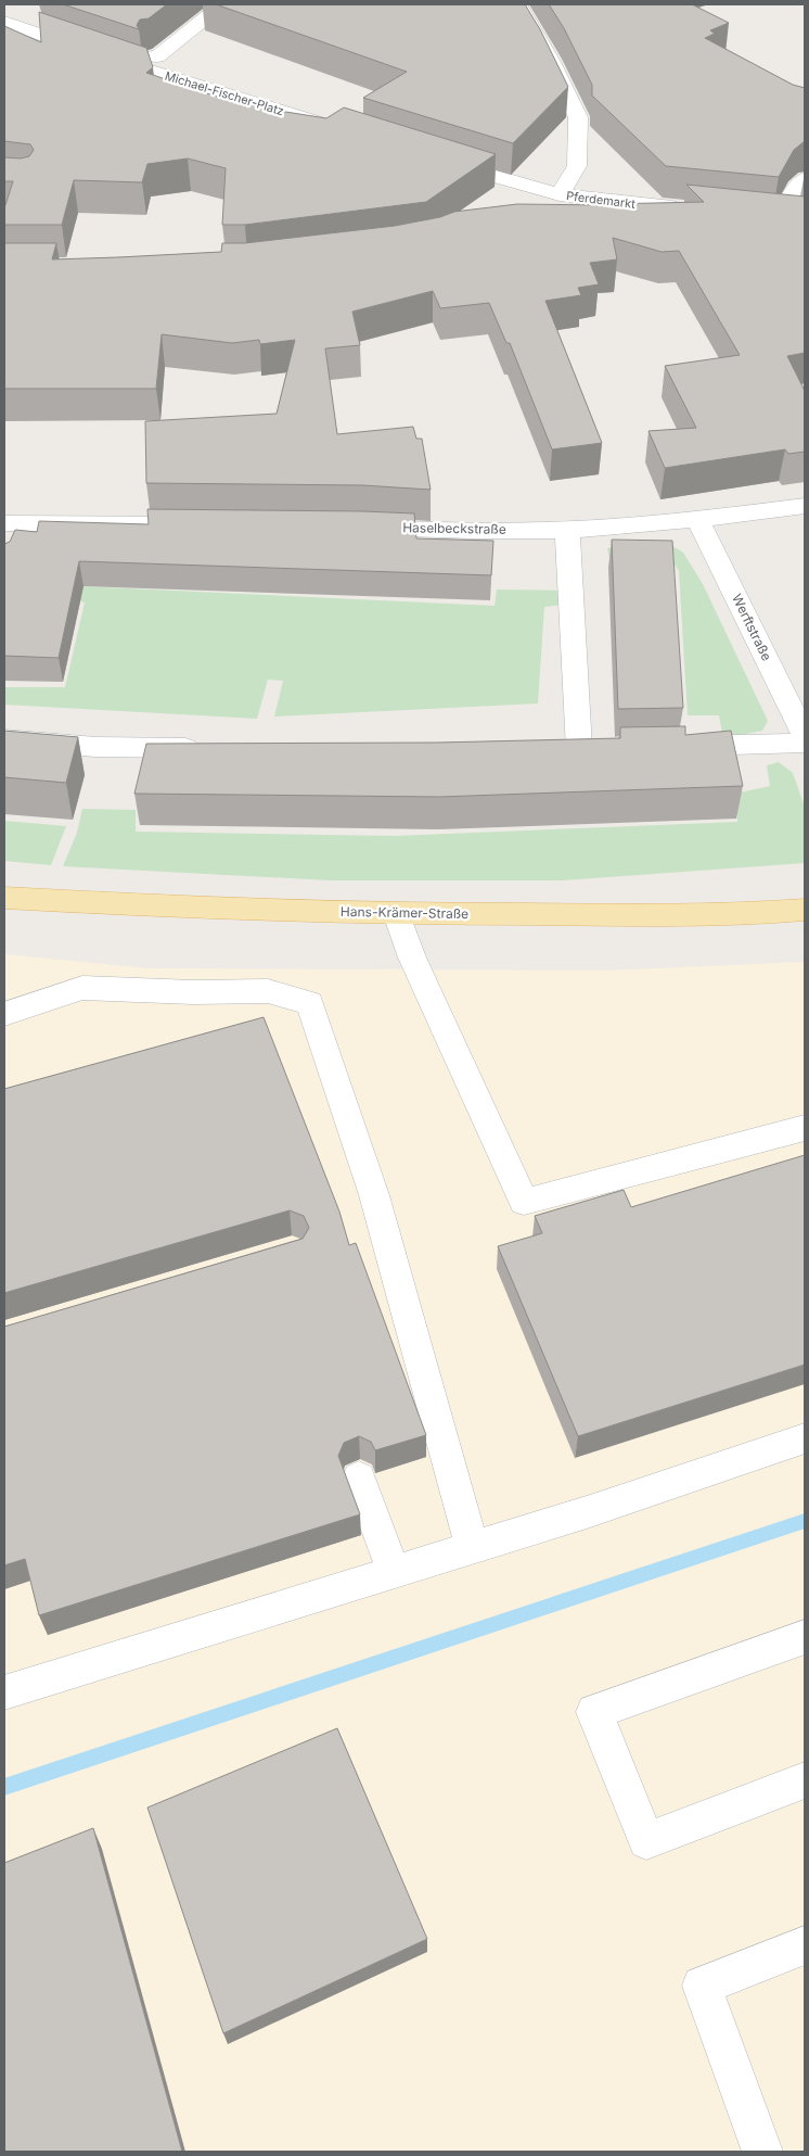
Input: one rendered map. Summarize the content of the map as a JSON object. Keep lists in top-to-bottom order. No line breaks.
{"streets":{"main road":["Hans-Krämer-Straße"],"street":["Michael-Fischer-Platz","Pferdemarkt","Haselbeckstraße","Werftstraße"]},"crossings":[["Haselbeckstraße","Werftstraße"]]}
